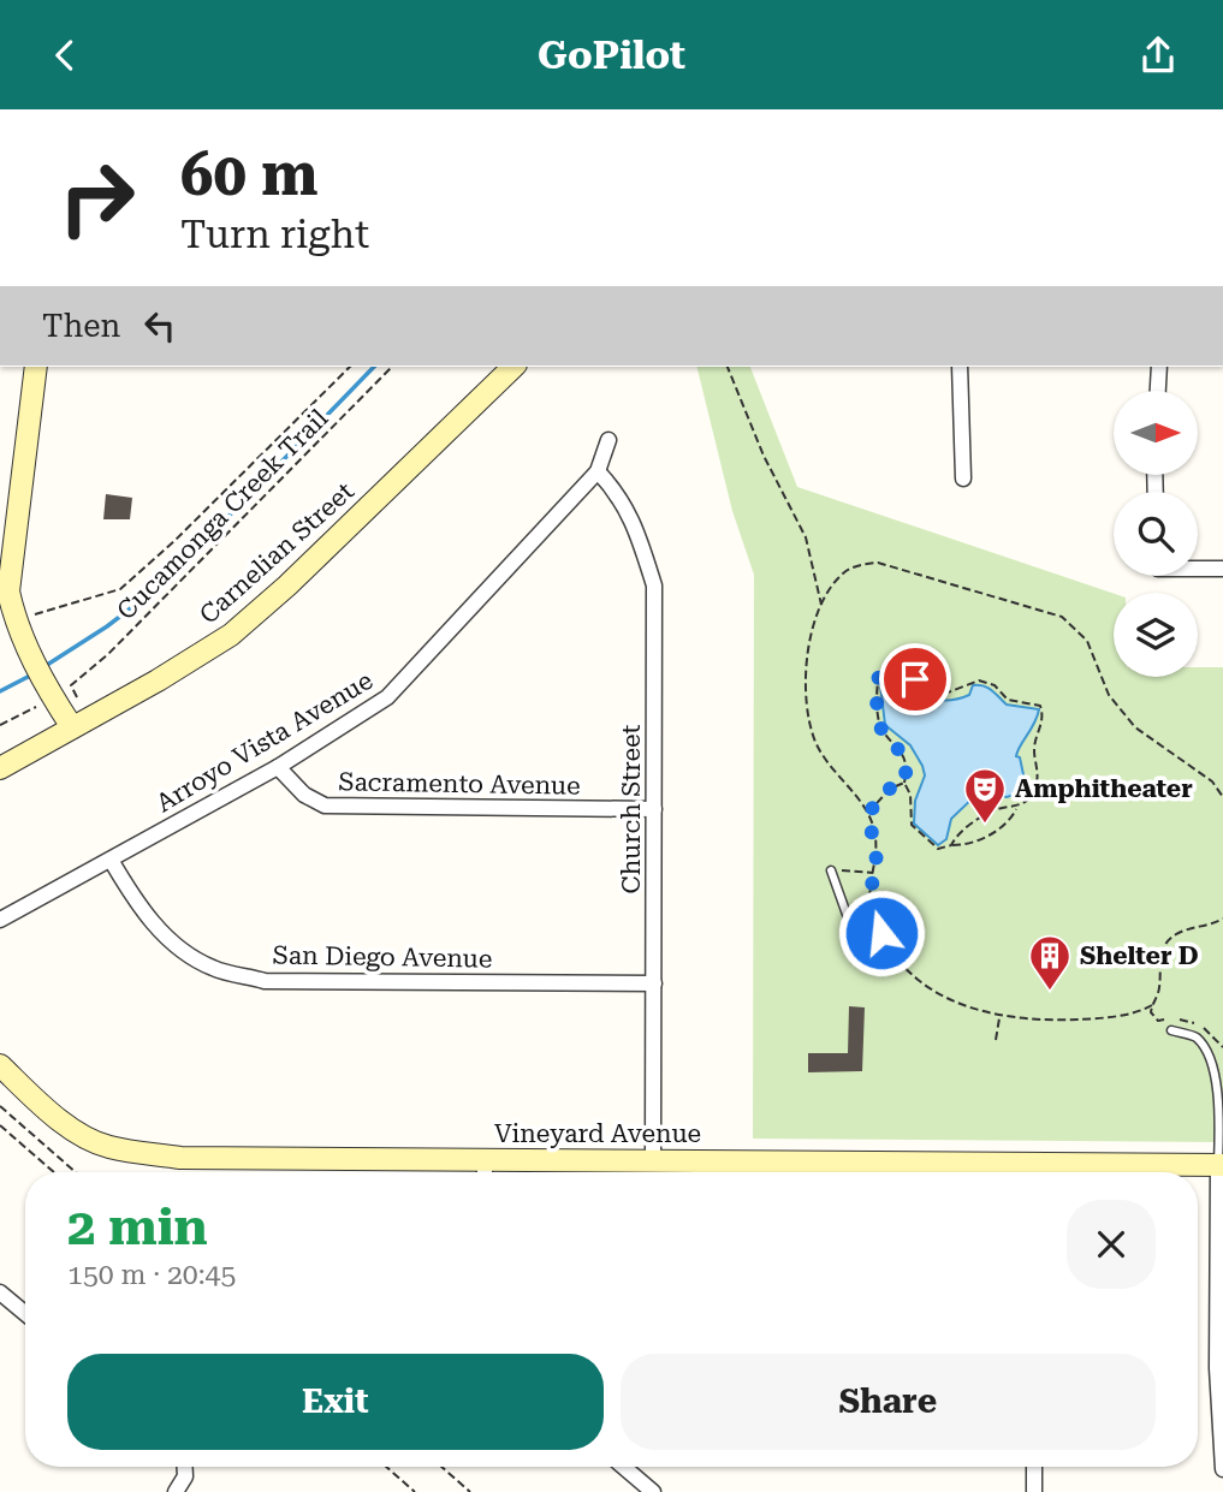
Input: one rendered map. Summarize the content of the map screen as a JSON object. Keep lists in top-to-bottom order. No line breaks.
{"streets":{"street":["Carnelian Street","Arroyo Vista Avenue","Sacramento Avenue","Church Street","San Diego Avenue","Vineyard Avenue"],"path":["Cucamonga Creek Trail"]},"crossings":[["Arroyo Vista Avenue","Sacramento Avenue"],["Arroyo Vista Avenue","Church Street"],["Arroyo Vista Avenue","San Diego Avenue"],["Sacramento Avenue","Church Street"],["Church Street","San Diego Avenue"],["Church Street","Vineyard Avenue"]],"places":{"theatre":["Amphitheater"],"building":["Shelter D"]},"north":"right","page":{"header":"GoPilot","turn":["60 m","Turn right"],"then":"Then","heading":["2 min","150 m · 20:45"],"buttons":["Exit","Share"]}}
